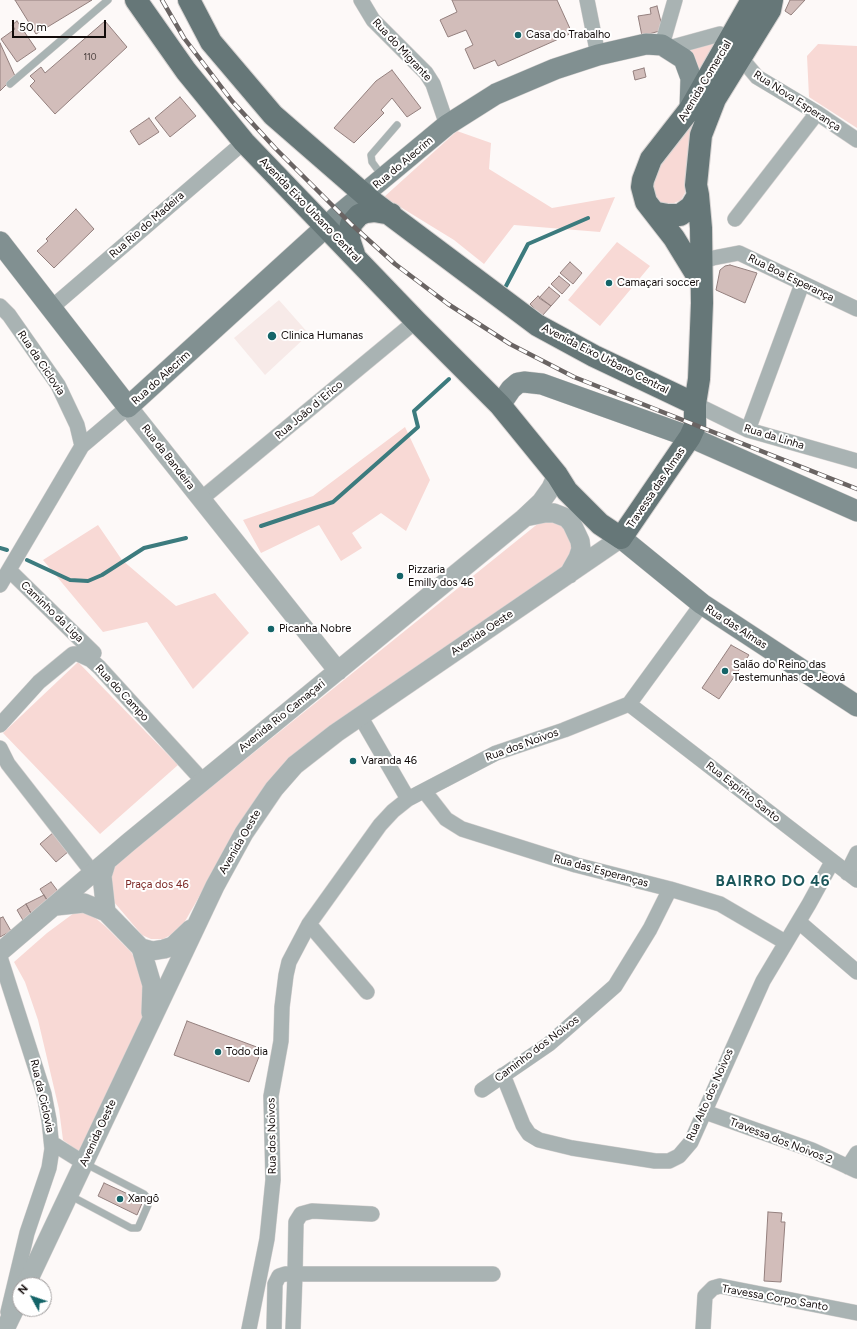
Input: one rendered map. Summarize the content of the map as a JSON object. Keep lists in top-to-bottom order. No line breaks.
{"streets":{"main road":["Avenida Comercial","Rua do Alecrim","Avenida Eixo Urbano Central","Rua da Bandeira","Travessa das Almas","Rua das Almas"],"street":["Rua do Migrante","Rua Nova Esperança","Rua Rio do Madeira","Rua Boa Esperança","Rua da Ciclovia","Rua João d 'Erico","Rua da Linha","Caminho da Liga","Avenida Oeste","Rua do Campo","Avenida Rio Camaçari","Rua dos Noivos","Rua Espirito Santo","Rua das Esperanças","Caminho dos Noivos","Rua Alto dos Noivos","Travessa dos Noivos 2","Travessa Corpo Santo"]},"crossings":[["Rua do Migrante","Rua do Alecrim"],["Avenida Comercial","Rua Nova Esperança"],["Avenida Comercial","Avenida Eixo Urbano Central"],["Avenida Comercial","Rua Boa Esperança"],["Avenida Comercial","Rua da Linha"],["Avenida Comercial","Travessa das Almas"],["Rua do Alecrim","Avenida Eixo Urbano Central"],["Rua do Alecrim","Rua da Bandeira"],["Avenida Eixo Urbano Central","Rua Rio do Madeira"],["Avenida Eixo Urbano Central","Rua João d 'Erico"],["Avenida Eixo Urbano Central","Rua da Linha"],["Avenida Eixo Urbano Central","Travessa das Almas"],["Avenida Eixo Urbano Central","Rua das Almas"],["Avenida Eixo Urbano Central","Avenida Oeste"],["Avenida Eixo Urbano Central","Avenida Rio Camaçari"],["Rua Rio do Madeira","Rua da Bandeira"],["Rua João d 'Erico","Rua da Bandeira"],["Rua da Bandeira","Avenida Rio Camaçari"],["Travessa das Almas","Rua das Almas"],["Travessa das Almas","Avenida Oeste"],["Rua das Almas","Avenida Oeste"],["Rua do Campo","Avenida Rio Camaçari"],["Rua dos Noivos","Rua Espirito Santo"],["Rua dos Noivos","Rua das Esperanças"],["Rua Espirito Santo","Rua Alto dos Noivos"],["Rua das Esperanças","Caminho dos Noivos"],["Rua das Esperanças","Rua Alto dos Noivos"],["Caminho dos Noivos","Rua Alto dos Noivos"],["Rua Alto dos Noivos","Travessa dos Noivos 2"]],"districts":["BAIRRO DO 46"],"parks":["Praça dos 46"],"places":["Casa do Trabalho","Camaçari soccer","Clinica Humanas","Pizzaria Emilly dos 46","Picanha Nobre","Salão do Reino das Testemunhas de Jeová","Varanda 46","Todo dia","Xangô"],"house_numbers":["110"],"scale_bar":"50 m","north":"top left"}
